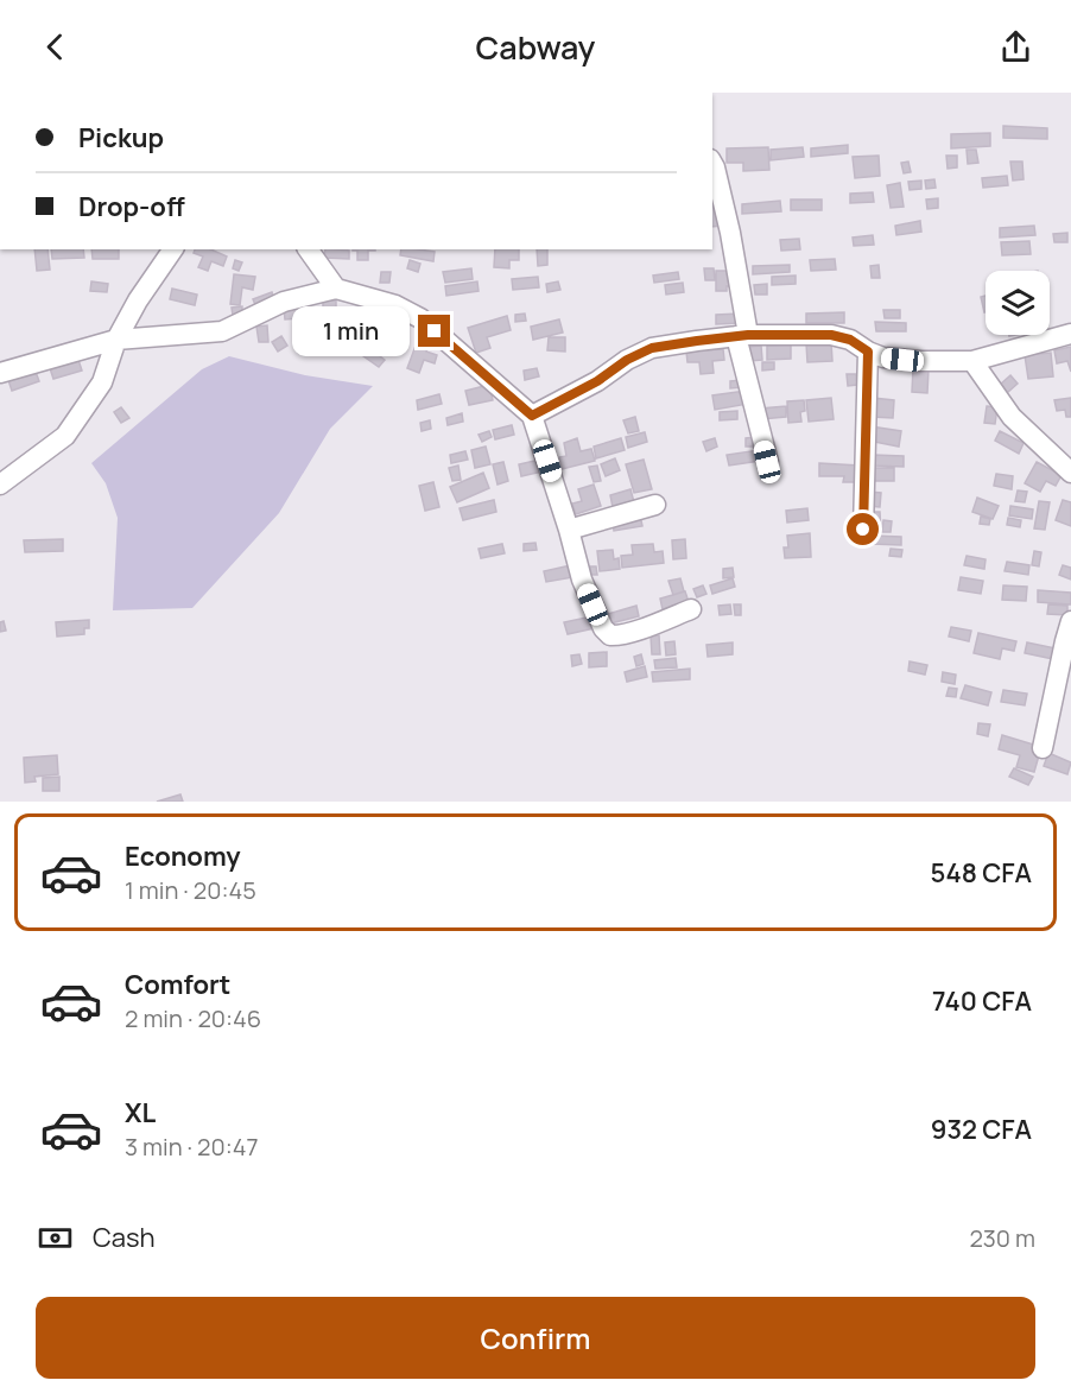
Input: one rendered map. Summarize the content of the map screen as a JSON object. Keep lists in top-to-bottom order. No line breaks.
{"page":{"header":"Cabway","banner":["Pickup","Drop-off"],"bubble":"1 min","list":[{"name":"Economy","note":"1 min · 20:45","value":"548 CFA"},{"name":"Comfort","note":"2 min · 20:46","value":"740 CFA"},{"name":"XL","note":"3 min · 20:47","value":"932 CFA"}],"pay":["Cash","230 m"],"buttons":"Confirm"}}
